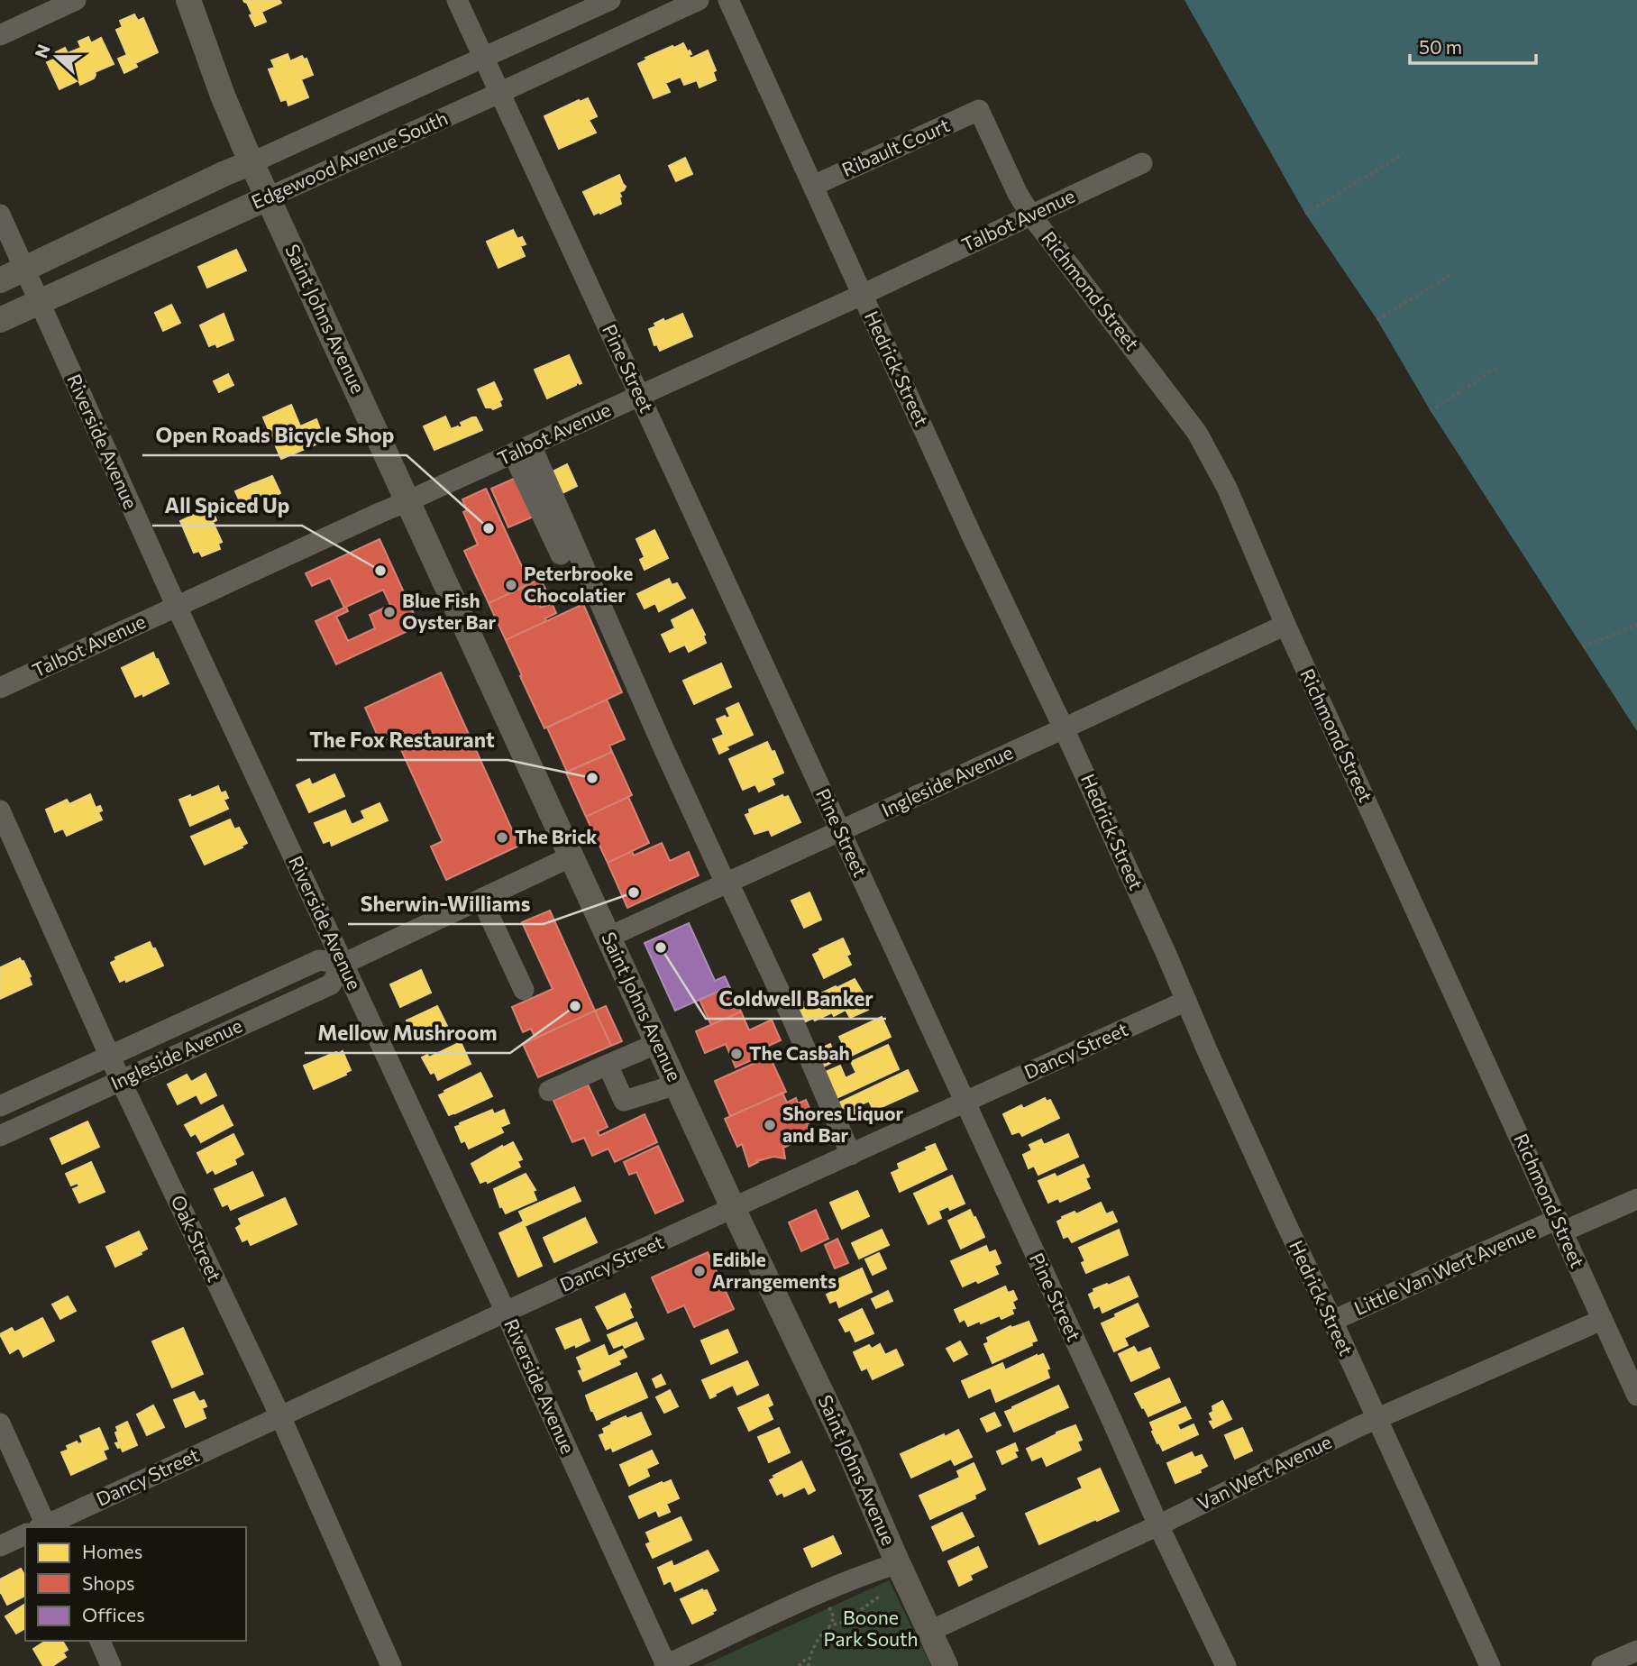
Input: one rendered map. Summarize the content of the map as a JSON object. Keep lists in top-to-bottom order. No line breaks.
{"streets":{"main road":["Edgewood Avenue South","Saint Johns Avenue"],"street":["Ribault Court","Talbot Avenue","Richmond Street","Pine Street","Hedrick Street","Riverside Avenue","Ingleside Avenue","Dancy Street","Oak Street","Little Van Wert Avenue","Van Wert Avenue"]},"crossings":[["Ribault Court","Richmond Street"],["Ribault Court","Hedrick Street"],["Edgewood Avenue South","Saint Johns Avenue"],["Edgewood Avenue South","Pine Street"],["Edgewood Avenue South","Riverside Avenue"],["Talbot Avenue","Richmond Street"],["Talbot Avenue","Saint Johns Avenue"],["Talbot Avenue","Pine Street"],["Talbot Avenue","Hedrick Street"],["Talbot Avenue","Riverside Avenue"],["Richmond Street","Ingleside Avenue"],["Richmond Street","Little Van Wert Avenue"],["Richmond Street","Van Wert Avenue"],["Saint Johns Avenue","Ingleside Avenue"],["Saint Johns Avenue","Dancy Street"],["Saint Johns Avenue","Van Wert Avenue"],["Pine Street","Ingleside Avenue"],["Pine Street","Dancy Street"],["Pine Street","Van Wert Avenue"],["Hedrick Street","Ingleside Avenue"],["Hedrick Street","Dancy Street"],["Hedrick Street","Little Van Wert Avenue"],["Hedrick Street","Van Wert Avenue"],["Riverside Avenue","Ingleside Avenue"],["Riverside Avenue","Dancy Street"],["Ingleside Avenue","Oak Street"],["Dancy Street","Oak Street"]],"parks":["Boone Park South"],"places":["Open Roads Bicycle Shop","All Spiced Up","Peterbrooke Chocolatier","Blue Fish Oyster Bar","The Fox Restaurant","The Brick","Sherwin-Williams","Coldwell Banker","Mellow Mushroom","The Casbah","Shores Liquor and Bar","Edible Arrangements"],"legend":["Homes","Shops","Offices"],"scale_bar":"50 m","north":"left"}
